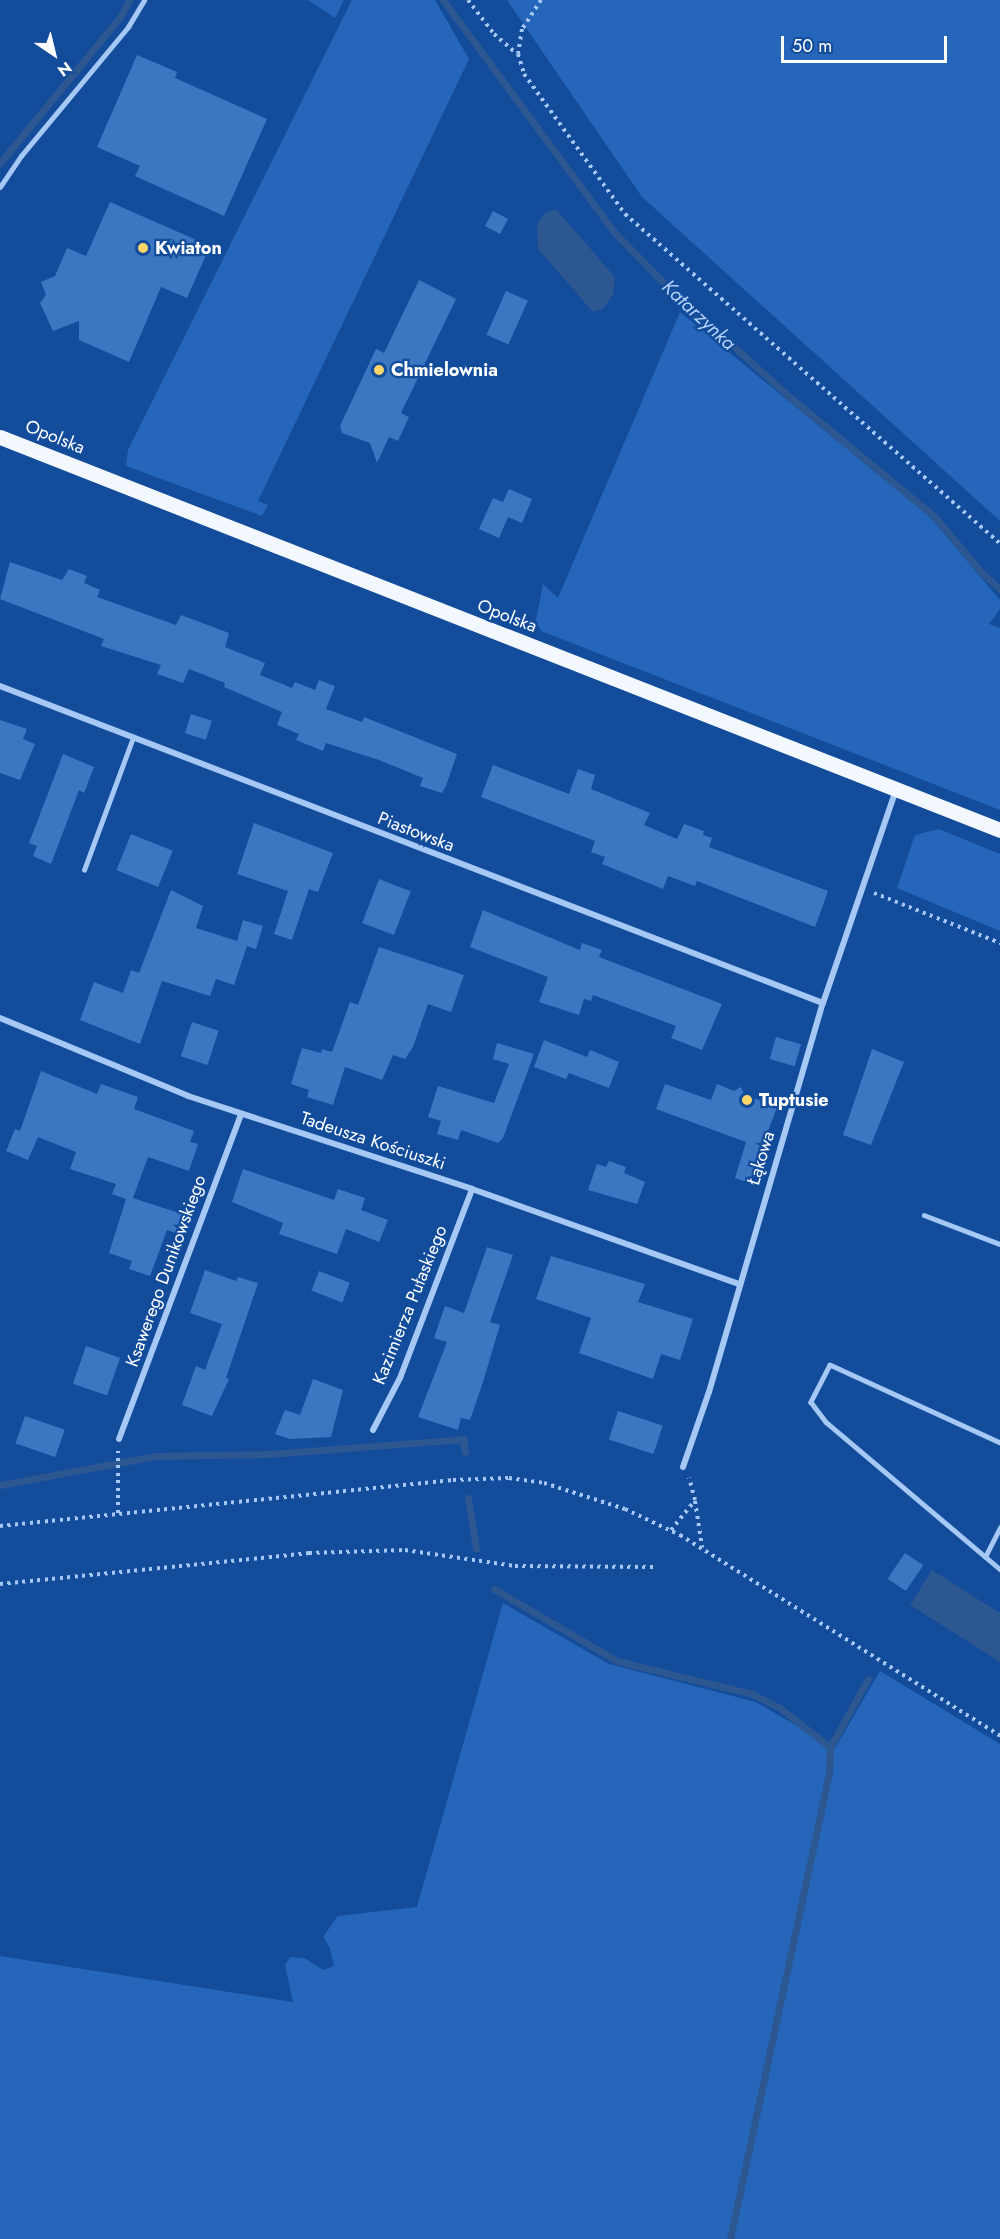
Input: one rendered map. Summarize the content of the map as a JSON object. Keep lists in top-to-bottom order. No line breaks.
{"streets":{"main road":["Opolska"],"street":["Piastowska","Tadeusza Kościuszki","Łąkowa","Ksawerego Dunikowskiego","Kazimierza Pułaskiego"]},"crossings":[["Opolska","Łąkowa"],["Piastowska","Łąkowa"],["Tadeusza Kościuszki","Łąkowa"],["Tadeusza Kościuszki","Ksawerego Dunikowskiego"],["Tadeusza Kościuszki","Kazimierza Pułaskiego"]],"water":["Katarzynka"],"places":["Kwiaton","Chmielownia","Tuptusie"],"scale_bar":"50 m","north":"bottom right"}
